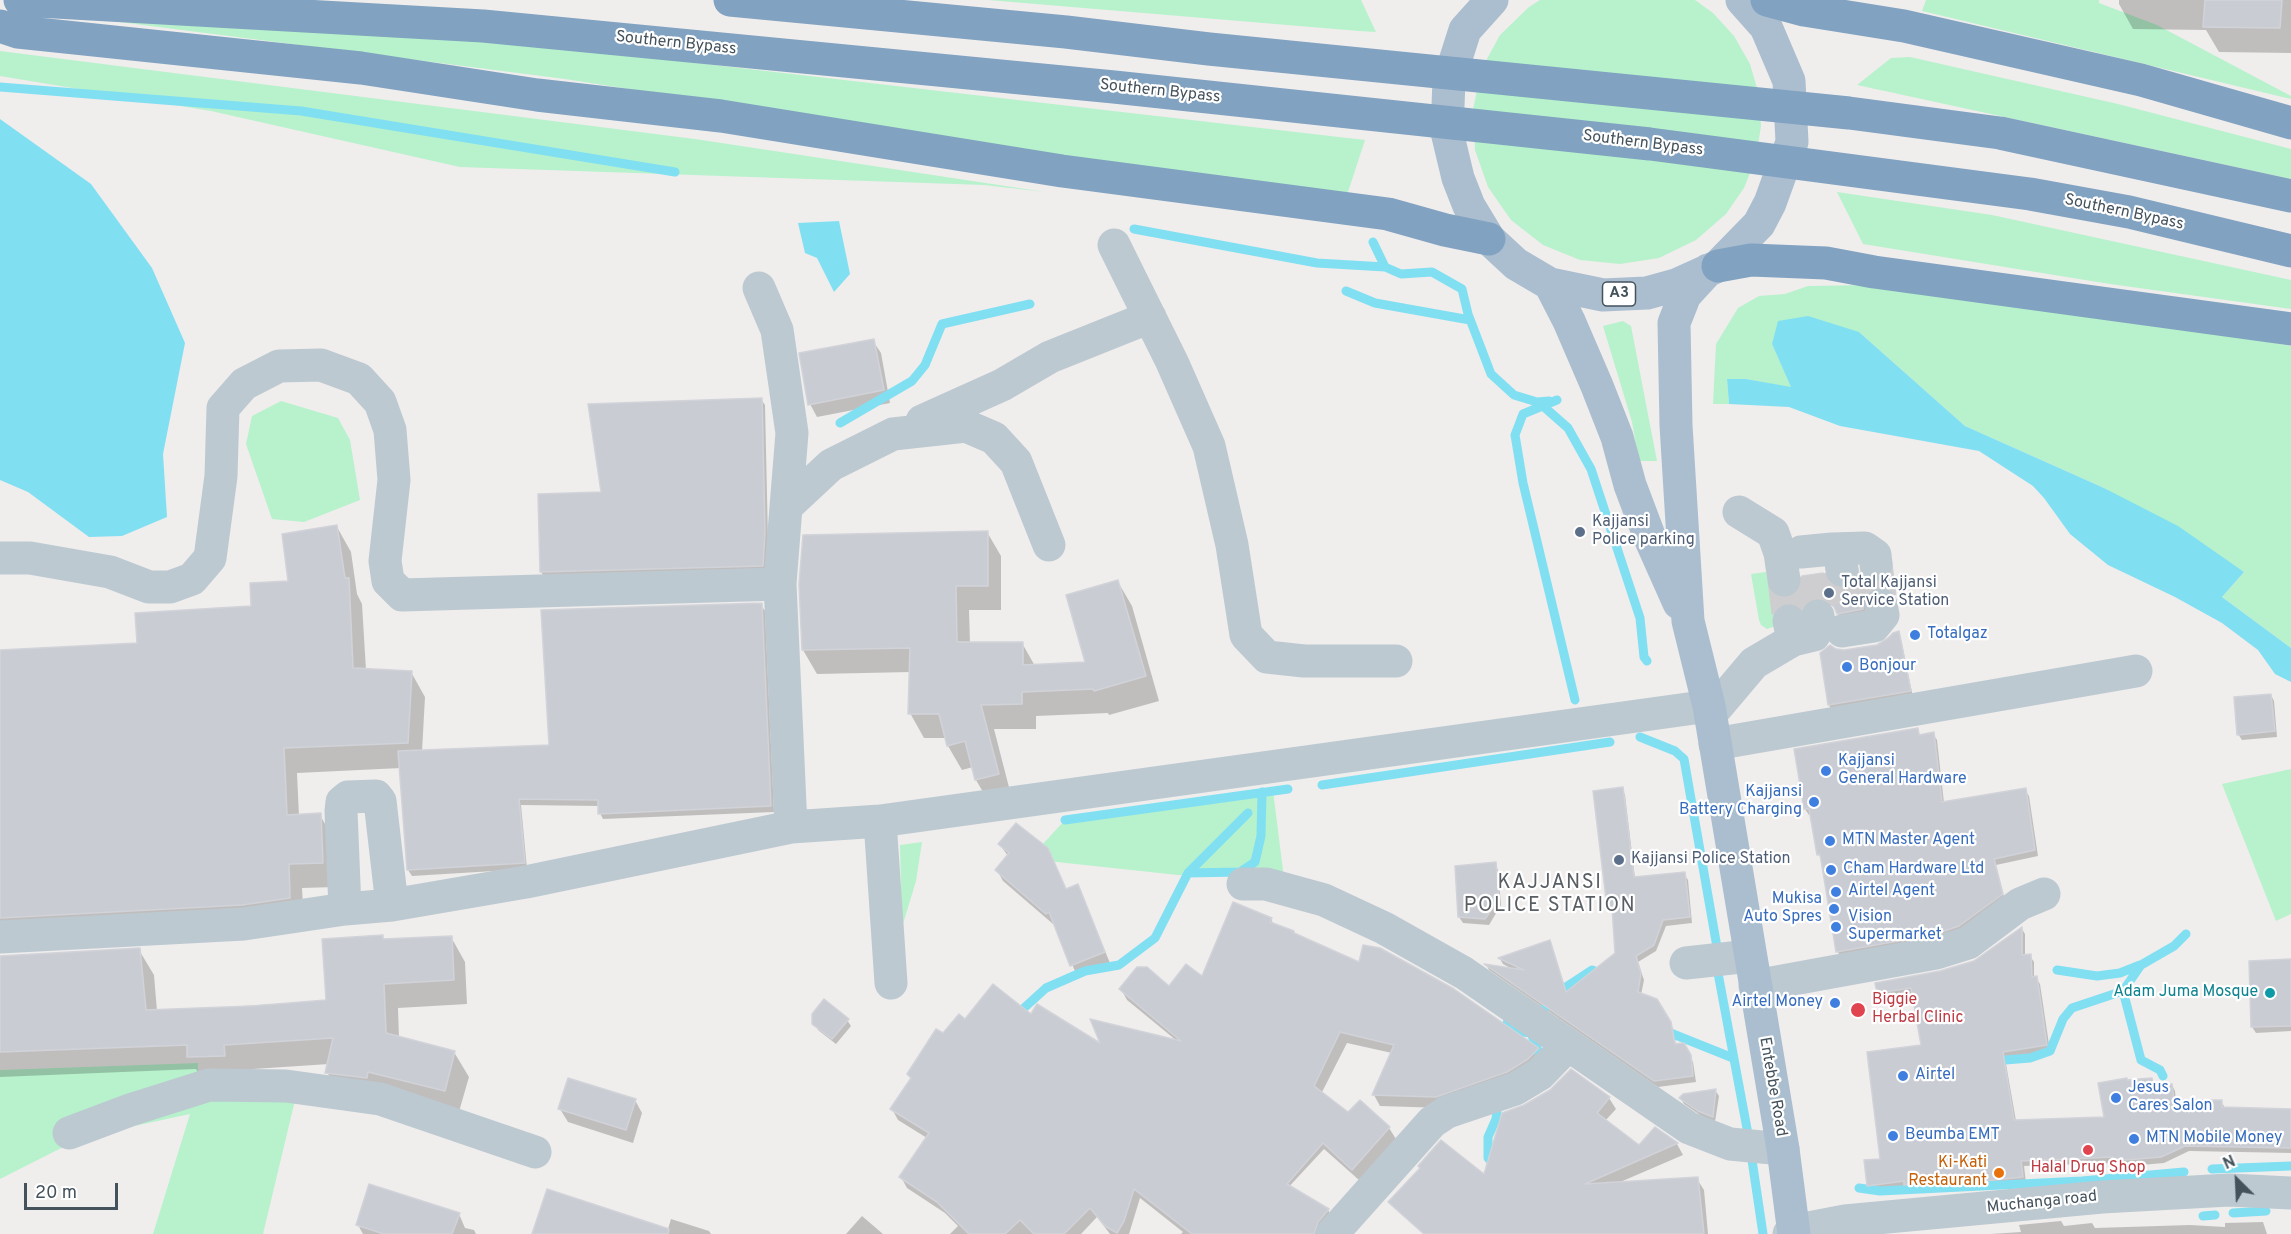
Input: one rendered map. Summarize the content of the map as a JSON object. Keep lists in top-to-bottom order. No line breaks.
{"streets":{"highway":["Southern Bypass"],"main road":["A3","Entebbe Road"],"street":["Muchanga road"]},"crossings":[["A3","Entebbe Road"],["Entebbe Road","Muchanga road"]],"districts":["KAJJANSI POLICE STATION"],"places":["Kajjansi Police parking","Total Kajjansi Service Station","Totalgaz","Bonjour","Kajjansi General Hardware","Kajjansi Battery Charging","MTN Master Agent","Kajjansi Police Station","Cham Hardware Ltd","Airtel Agent","Mukisa Auto Spres","Vision Supermarket","Adam Juma Mosque","Airtel Money","Biggie Herbal Clinic","Airtel","Jesus Cares Salon","Beumba EMT","MTN Mobile Money","Halal Drug Shop","Ki-Kati Restaurant"],"scale_bar":"20 m","north":"top left"}
